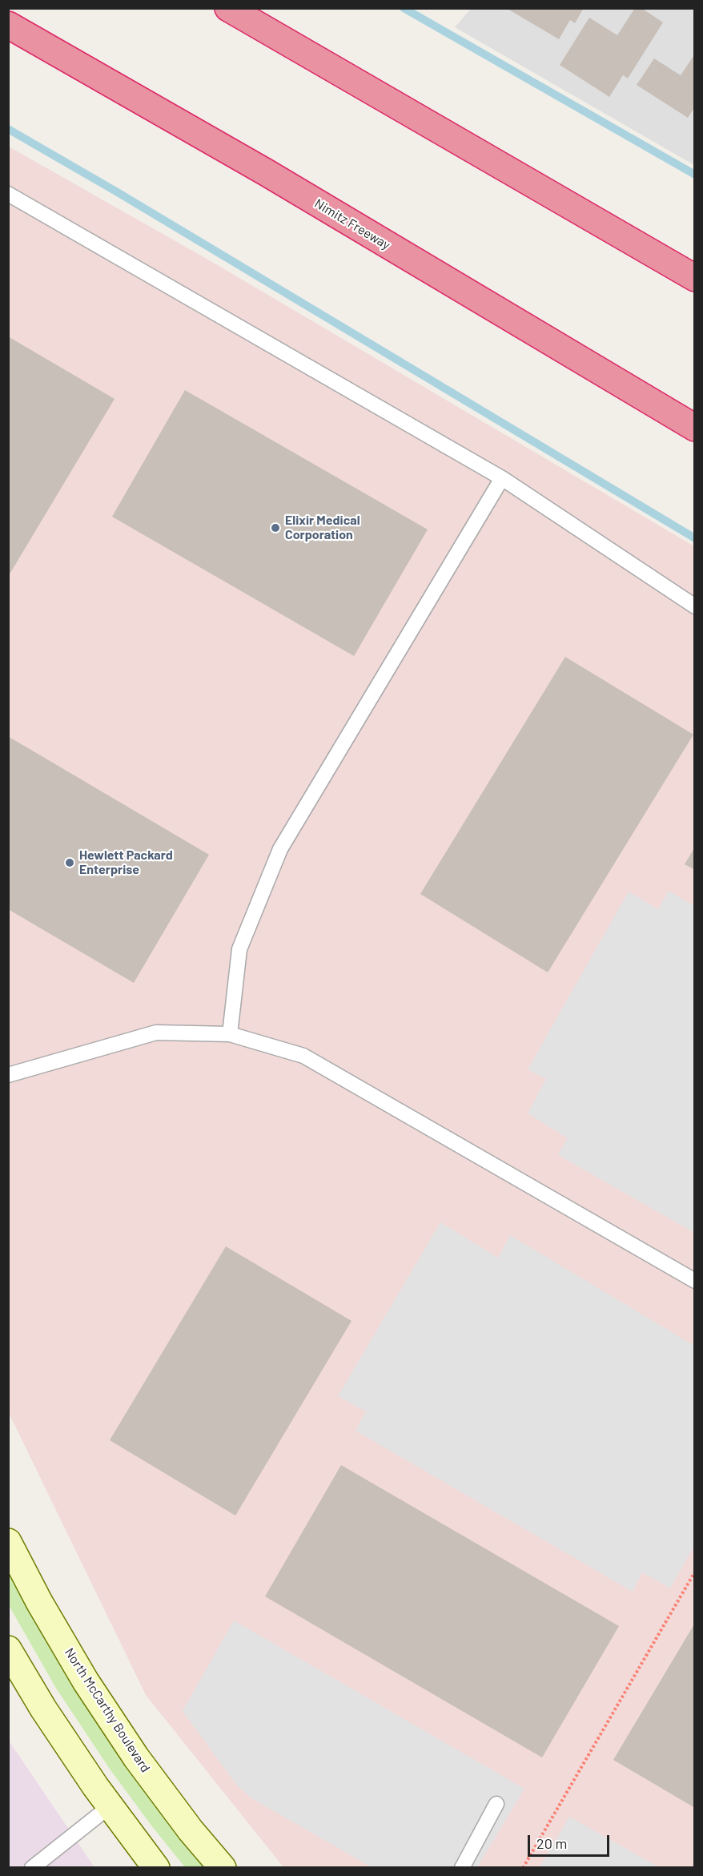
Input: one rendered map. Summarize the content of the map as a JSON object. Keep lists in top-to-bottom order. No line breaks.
{"streets":{"highway":["Nimitz Freeway"],"main road":["North McCarthy Boulevard"]},"places":["Elixir Medical Corporation","Hewlett Packard Enterprise"],"scale_bar":"20 m"}
